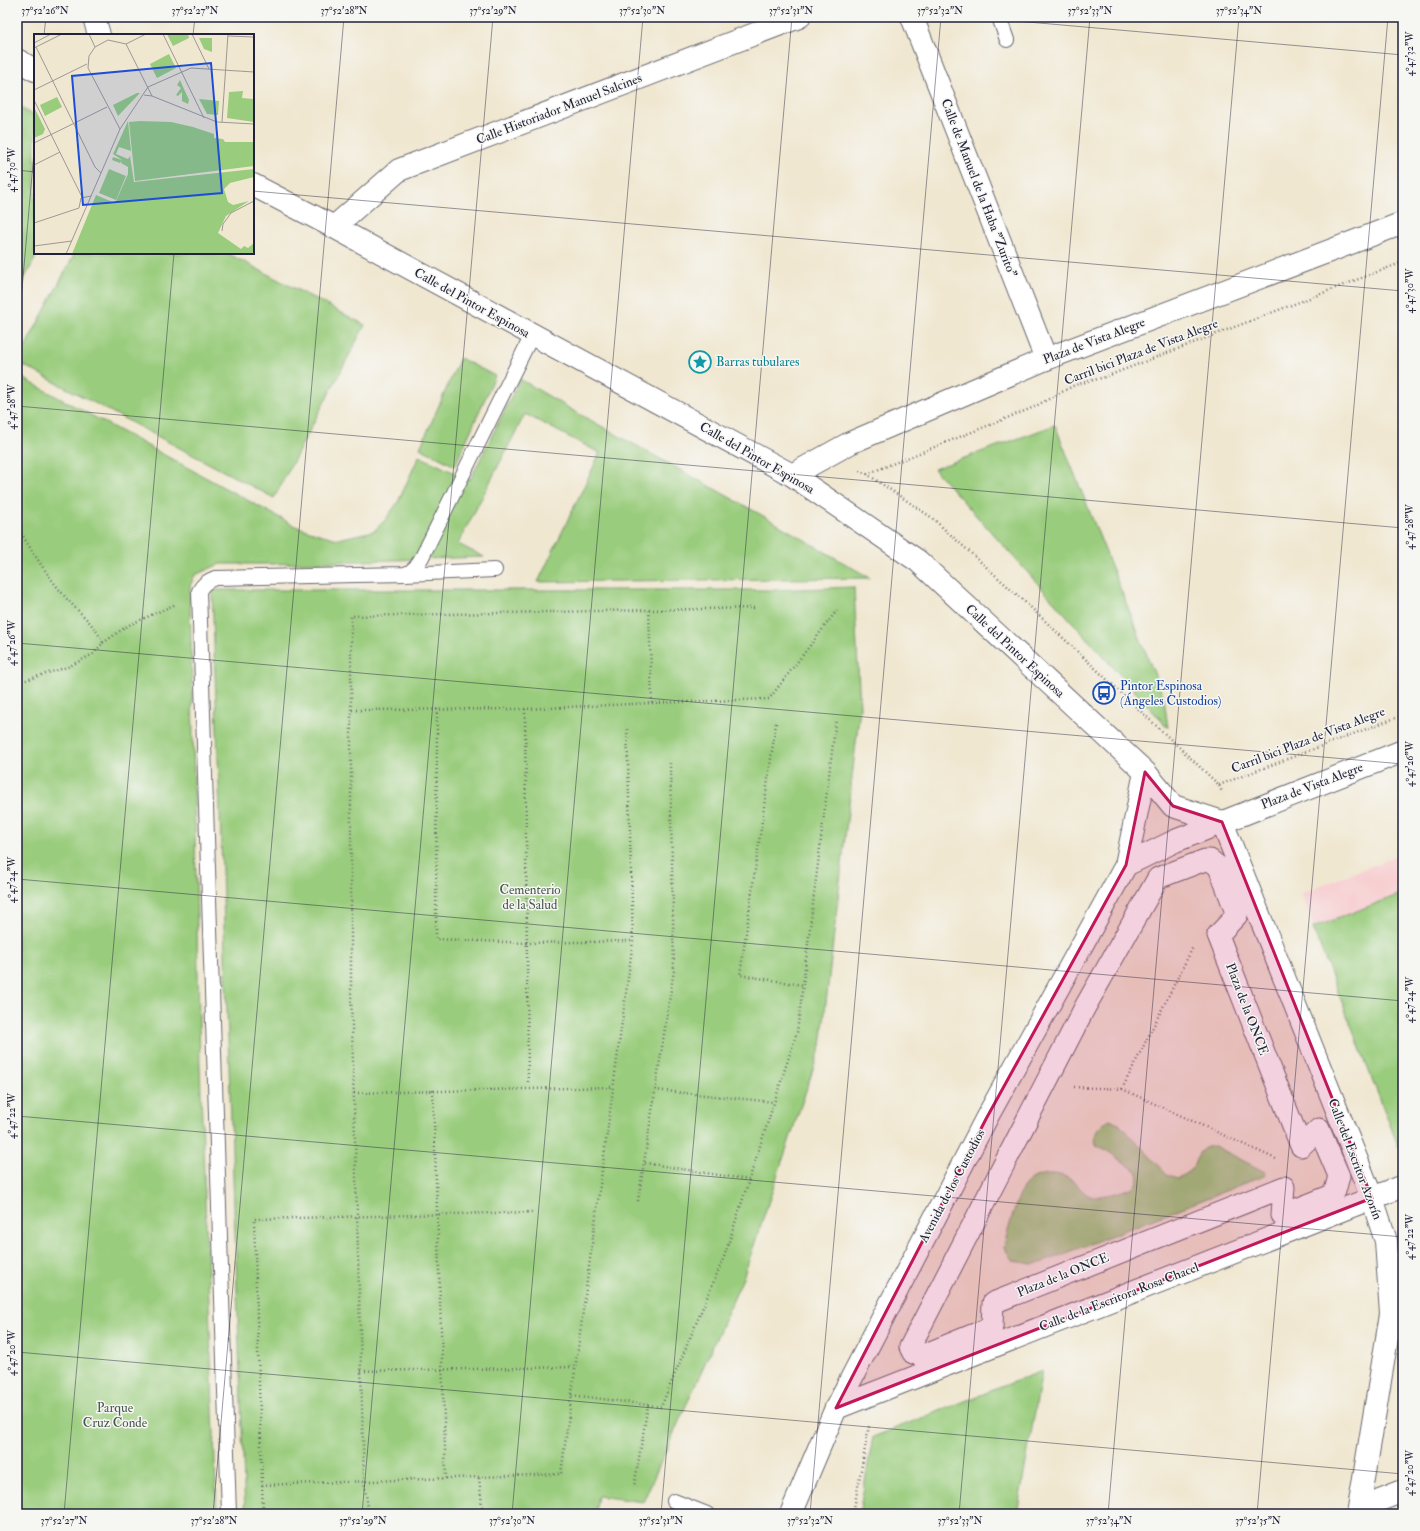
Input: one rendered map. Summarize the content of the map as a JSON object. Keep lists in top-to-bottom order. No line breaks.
{"streets":{"street":["Calle Historiador Manuel Salcines","Calle de Manuel de la Haba \"Zurito\"","Calle del Pintor Espinosa","Plaza de Vista Alegre","Plaza de la ONCE","Calle del Escritor Azorín","Avenida de los Custodios","Calle de la Escritora Rosa Chacel"],"path":["Carril bici Plaza de Vista Alegre"]},"crossings":[["Calle Historiador Manuel Salcines","Calle del Pintor Espinosa"],["Calle de Manuel de la Haba \"Zurito\"","Plaza de Vista Alegre"],["Calle del Pintor Espinosa","Plaza de Vista Alegre"],["Calle del Pintor Espinosa","Calle del Escritor Azorín"],["Calle del Pintor Espinosa","Avenida de los Custodios"],["Plaza de Vista Alegre","Calle del Escritor Azorín"],["Calle del Escritor Azorín","Calle de la Escritora Rosa Chacel"],["Avenida de los Custodios","Calle de la Escritora Rosa Chacel"]],"parks":["Cementerio de la Salud","Parque Cruz Conde"],"places":{"place":["Barras tubulares"],"bus stop":["Pintor Espinosa (Ángeles Custodios)"]},"coordinates":["37°52'26\"N","37°52'27\"N","37°52'28\"N","37°52'29\"N","37°52'30\"N","37°52'31\"N","37°52'32\"N","37°52'33\"N","37°52'34\"N","4°47'32\"W","4°47'30\"W","4°47'28\"W","4°47'26\"W","4°47'24\"W","4°47'22\"W","4°47'20\"W","37°52'35\"N"]}
